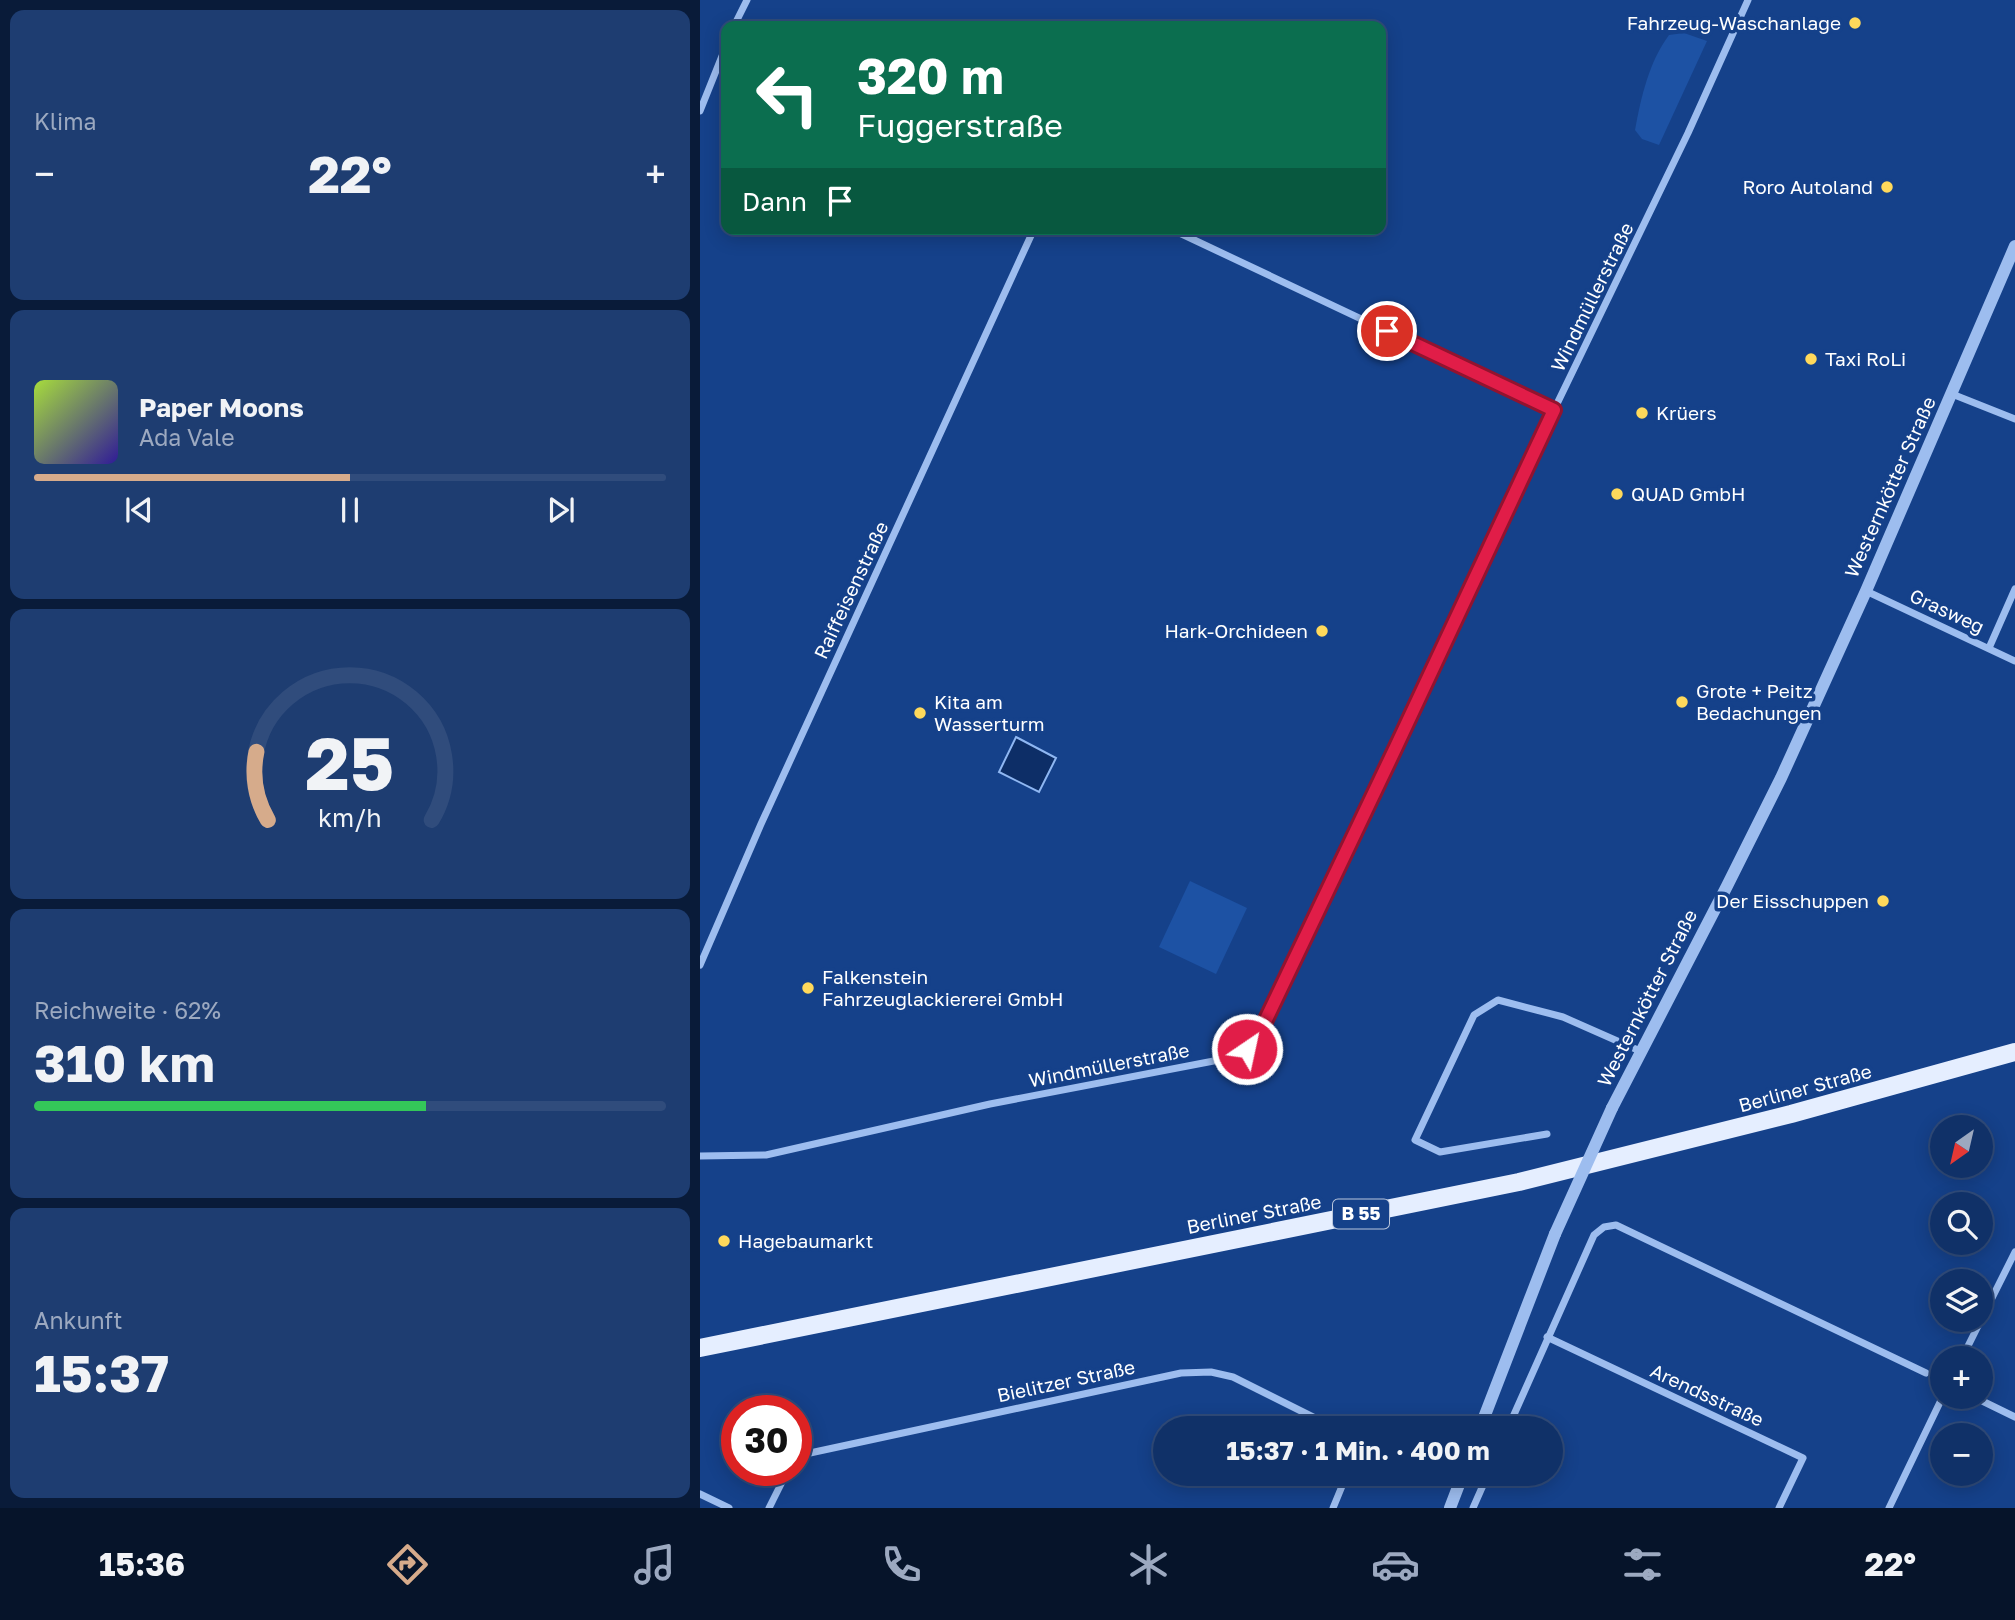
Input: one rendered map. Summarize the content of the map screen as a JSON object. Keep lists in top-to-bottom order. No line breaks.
{"streets":{"main road":["Berliner Straße","B 55"],"street":["Windmüllerstraße","Westernkötter Straße","Raiffeisenstraße","Grasweg","Bielitzer Straße","Arendsstraße"]},"crossings":[["Westernkötter Straße","Grasweg"]],"places":["Fahrzeug-Waschanlage","Roro Autoland","Taxi RoLi","Krüers","QUAD GmbH","Hark-Orchideen","Grote + Peitz Bedachungen","Kita am Wasserturm","Der Eisschuppen","Falkenstein Fahrzeuglackiererei GmbH","Hagebaumarkt"],"north":"bottom left","page":{"tile":["Klima",["Reichweite · 62%","310 km"],["Ankunft","15:37"]],"turn":["320 m","Fuggerstraße"],"heat":["−","22°","+"],"then":"Dann","song":["Paper Moons","Ada Vale"],"map_buttons":["+","−"],"limit":"30","trip":"15:37 · 1 Min. · 400 m","tabs":["15:36","22°"],"gauge":["25","km/h"]}}
